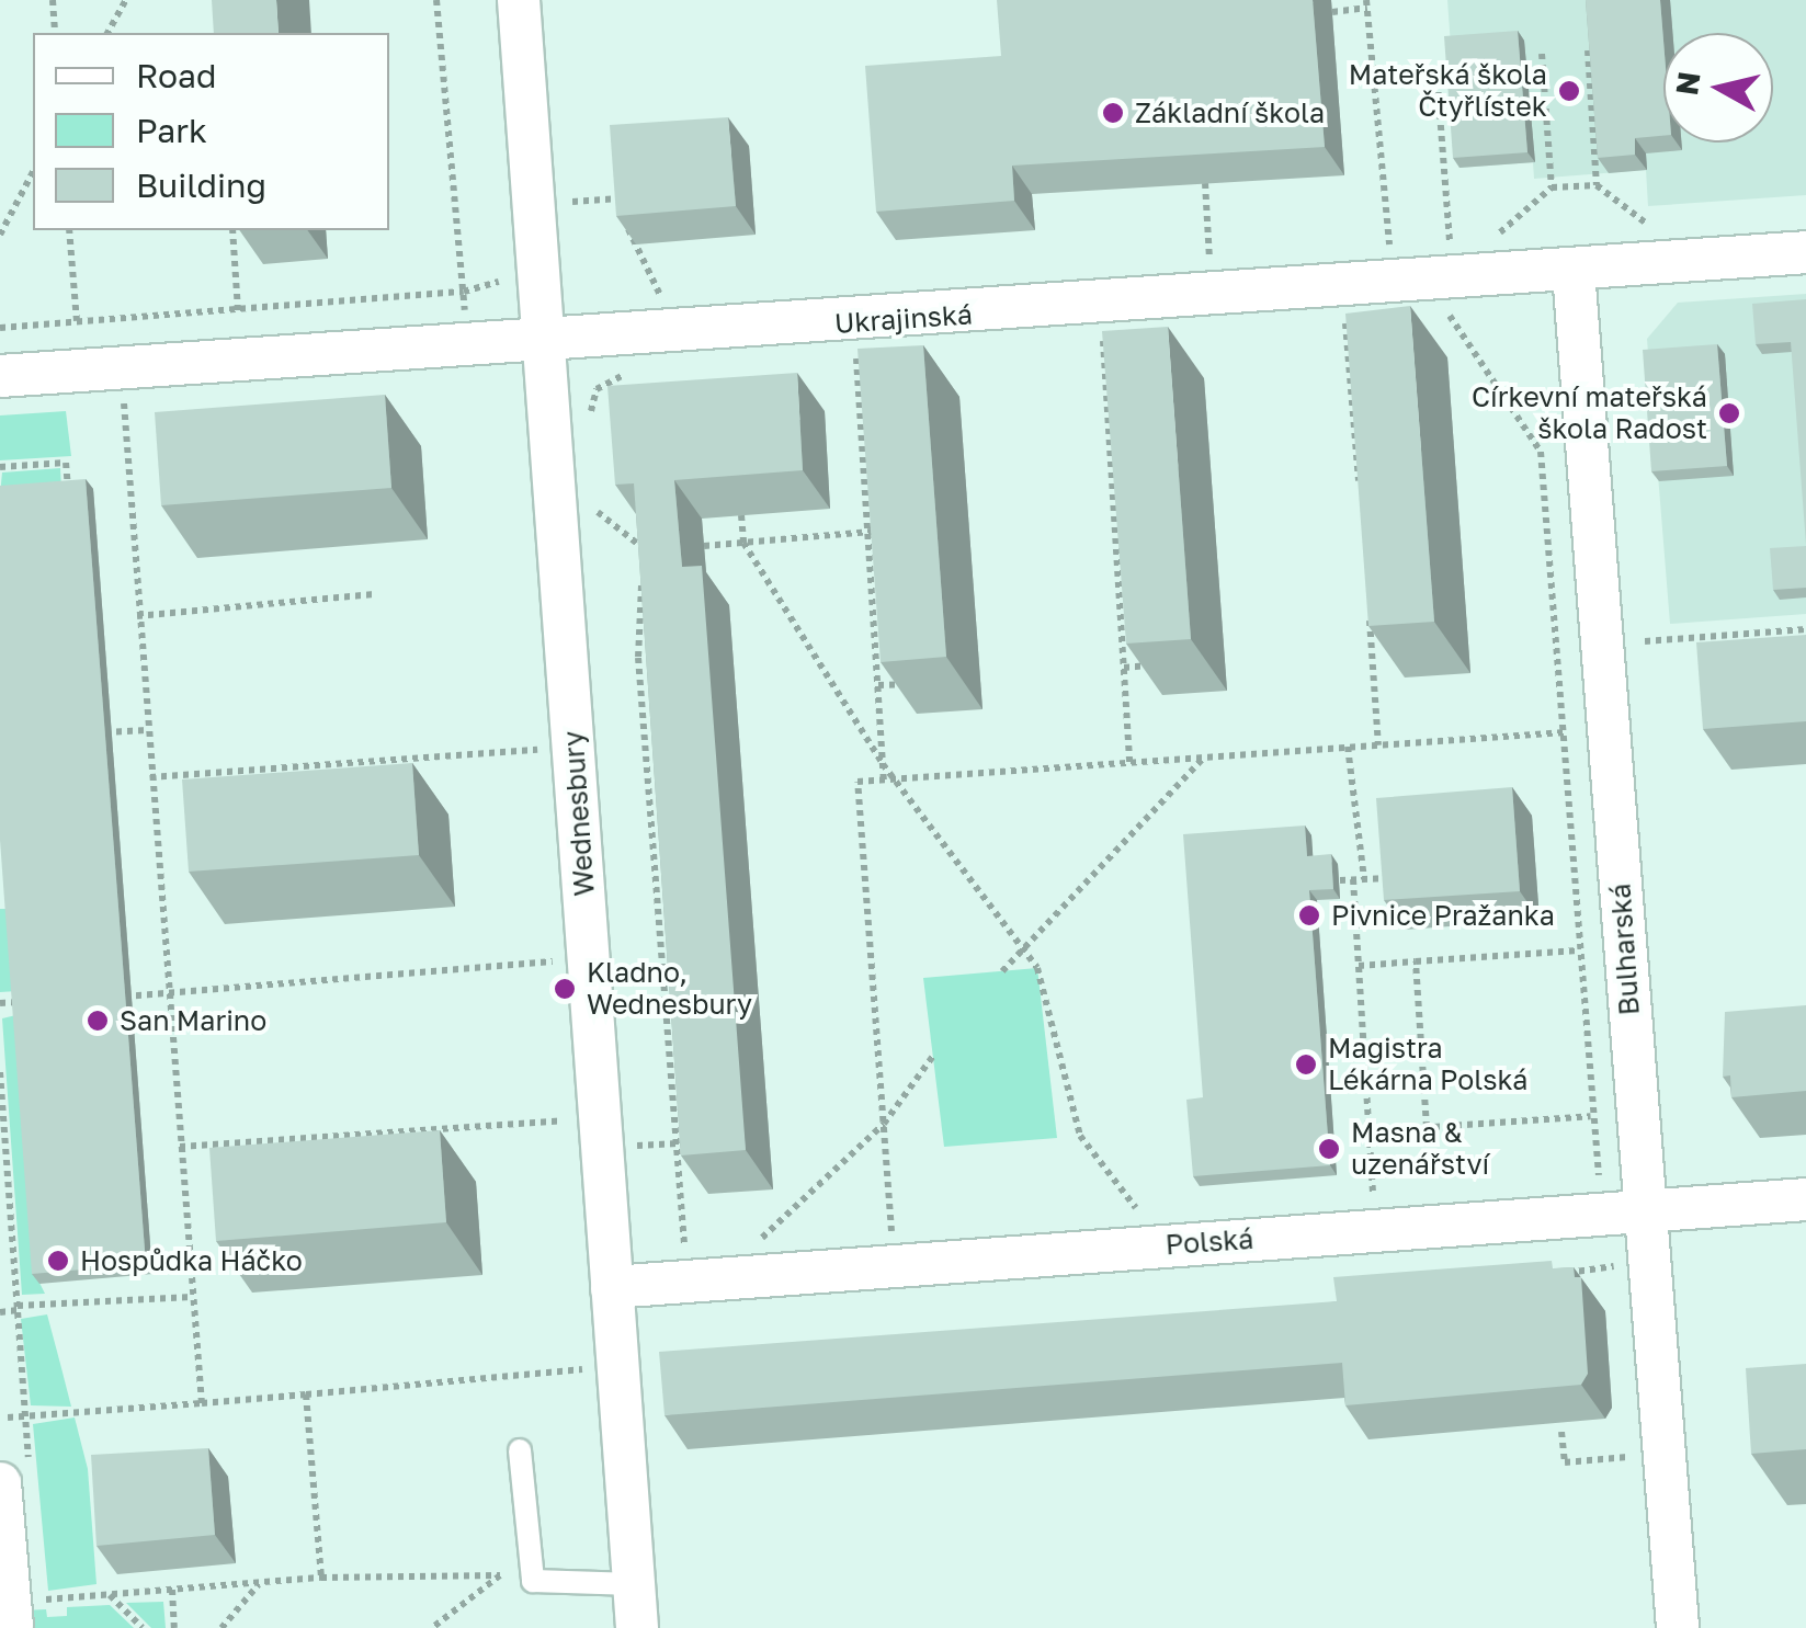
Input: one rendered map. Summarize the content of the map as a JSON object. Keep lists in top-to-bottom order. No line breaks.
{"streets":{"street":["Ukrajinská","Wednesbury","Bulharská","Polská"]},"crossings":[["Ukrajinská","Wednesbury"],["Ukrajinská","Bulharská"],["Wednesbury","Polská"],["Bulharská","Polská"]],"places":["Mateřská škola Čtyřlístek","Základní škola","Církevní mateřská škola Radost","Pivnice Pražanka","Kladno, Wednesbury","San Marino","Magistra Lékárna Polská","Masna & uzenářství","Hospůdka Háčko"],"legend":["Road","Park","Building"],"north":"left"}
